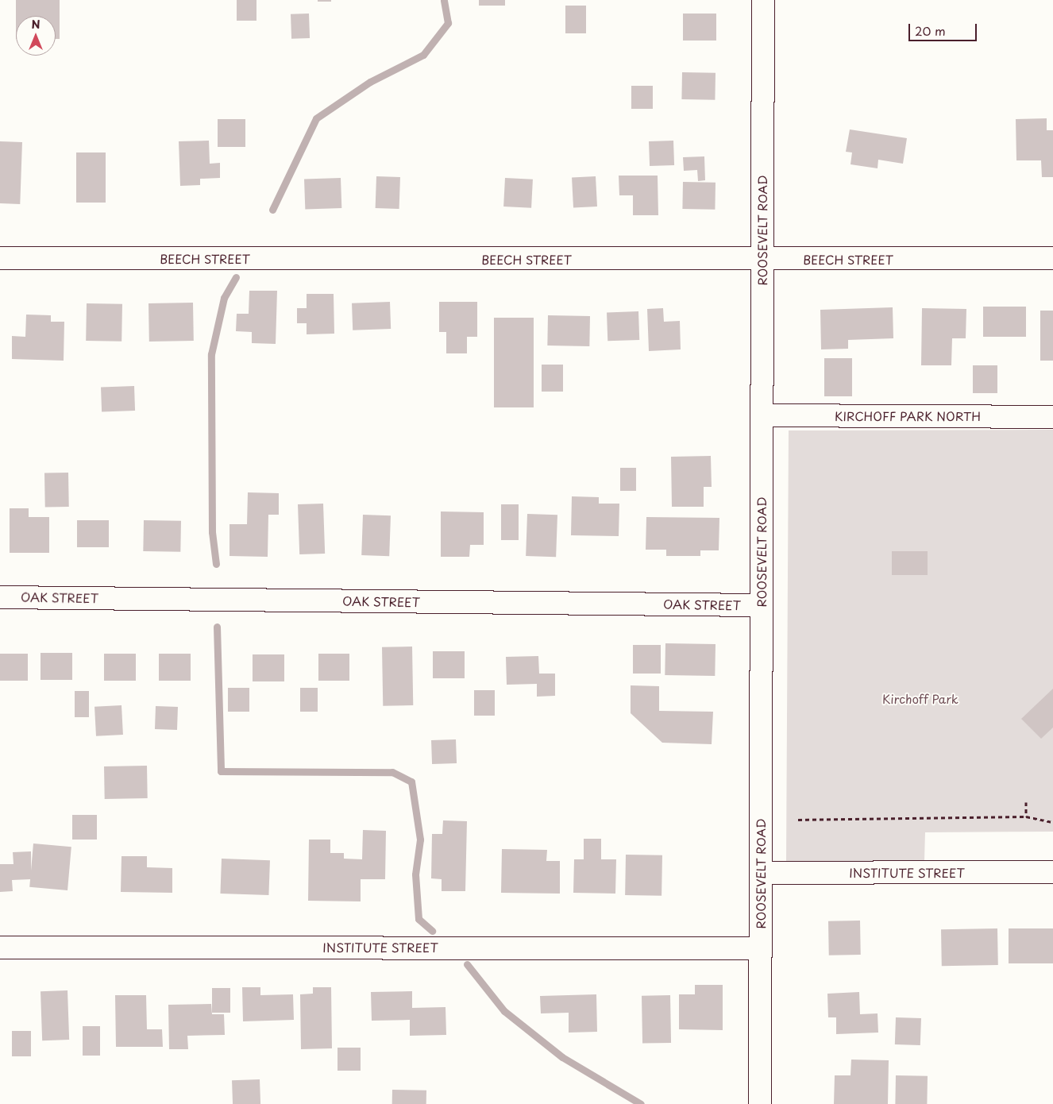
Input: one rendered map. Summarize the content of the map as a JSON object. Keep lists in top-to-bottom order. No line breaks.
{"streets":{"street":["ROOSEVELT ROAD","BEECH STREET","KIRCHOFF PARK NORTH","OAK STREET","INSTITUTE STREET"]},"crossings":[["ROOSEVELT ROAD","BEECH STREET"],["ROOSEVELT ROAD","KIRCHOFF PARK NORTH"],["ROOSEVELT ROAD","OAK STREET"],["ROOSEVELT ROAD","INSTITUTE STREET"]],"parks":["Kirchoff Park"],"scale_bar":"20 m","north":"top"}
